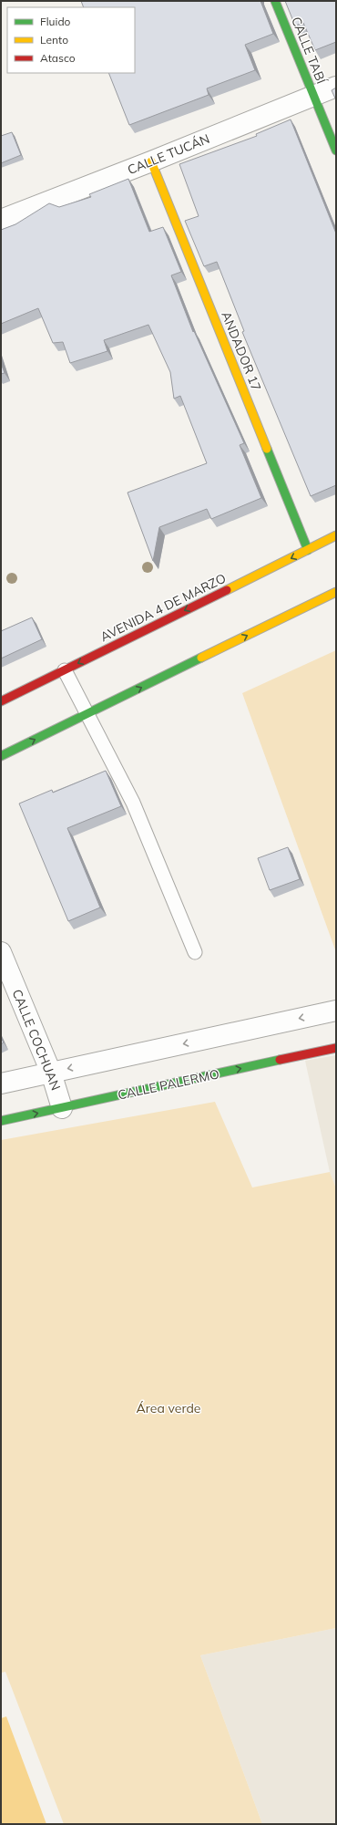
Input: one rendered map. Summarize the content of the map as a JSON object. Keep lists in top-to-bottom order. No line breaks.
{"streets":{"street":["CALLE TABÍ","CALLE TUCÁN","ANDADOR 17","AVENIDA 4 DE MARZO","CALLE COCHUAN","CALLE PALERMO"]},"crossings":[["CALLE TABÍ","CALLE TUCÁN"],["CALLE TUCÁN","ANDADOR 17"],["ANDADOR 17","AVENIDA 4 DE MARZO"],["CALLE COCHUAN","CALLE PALERMO"]],"parks":["Área verde"],"legend":["Fluido","Lento","Atasco"]}
